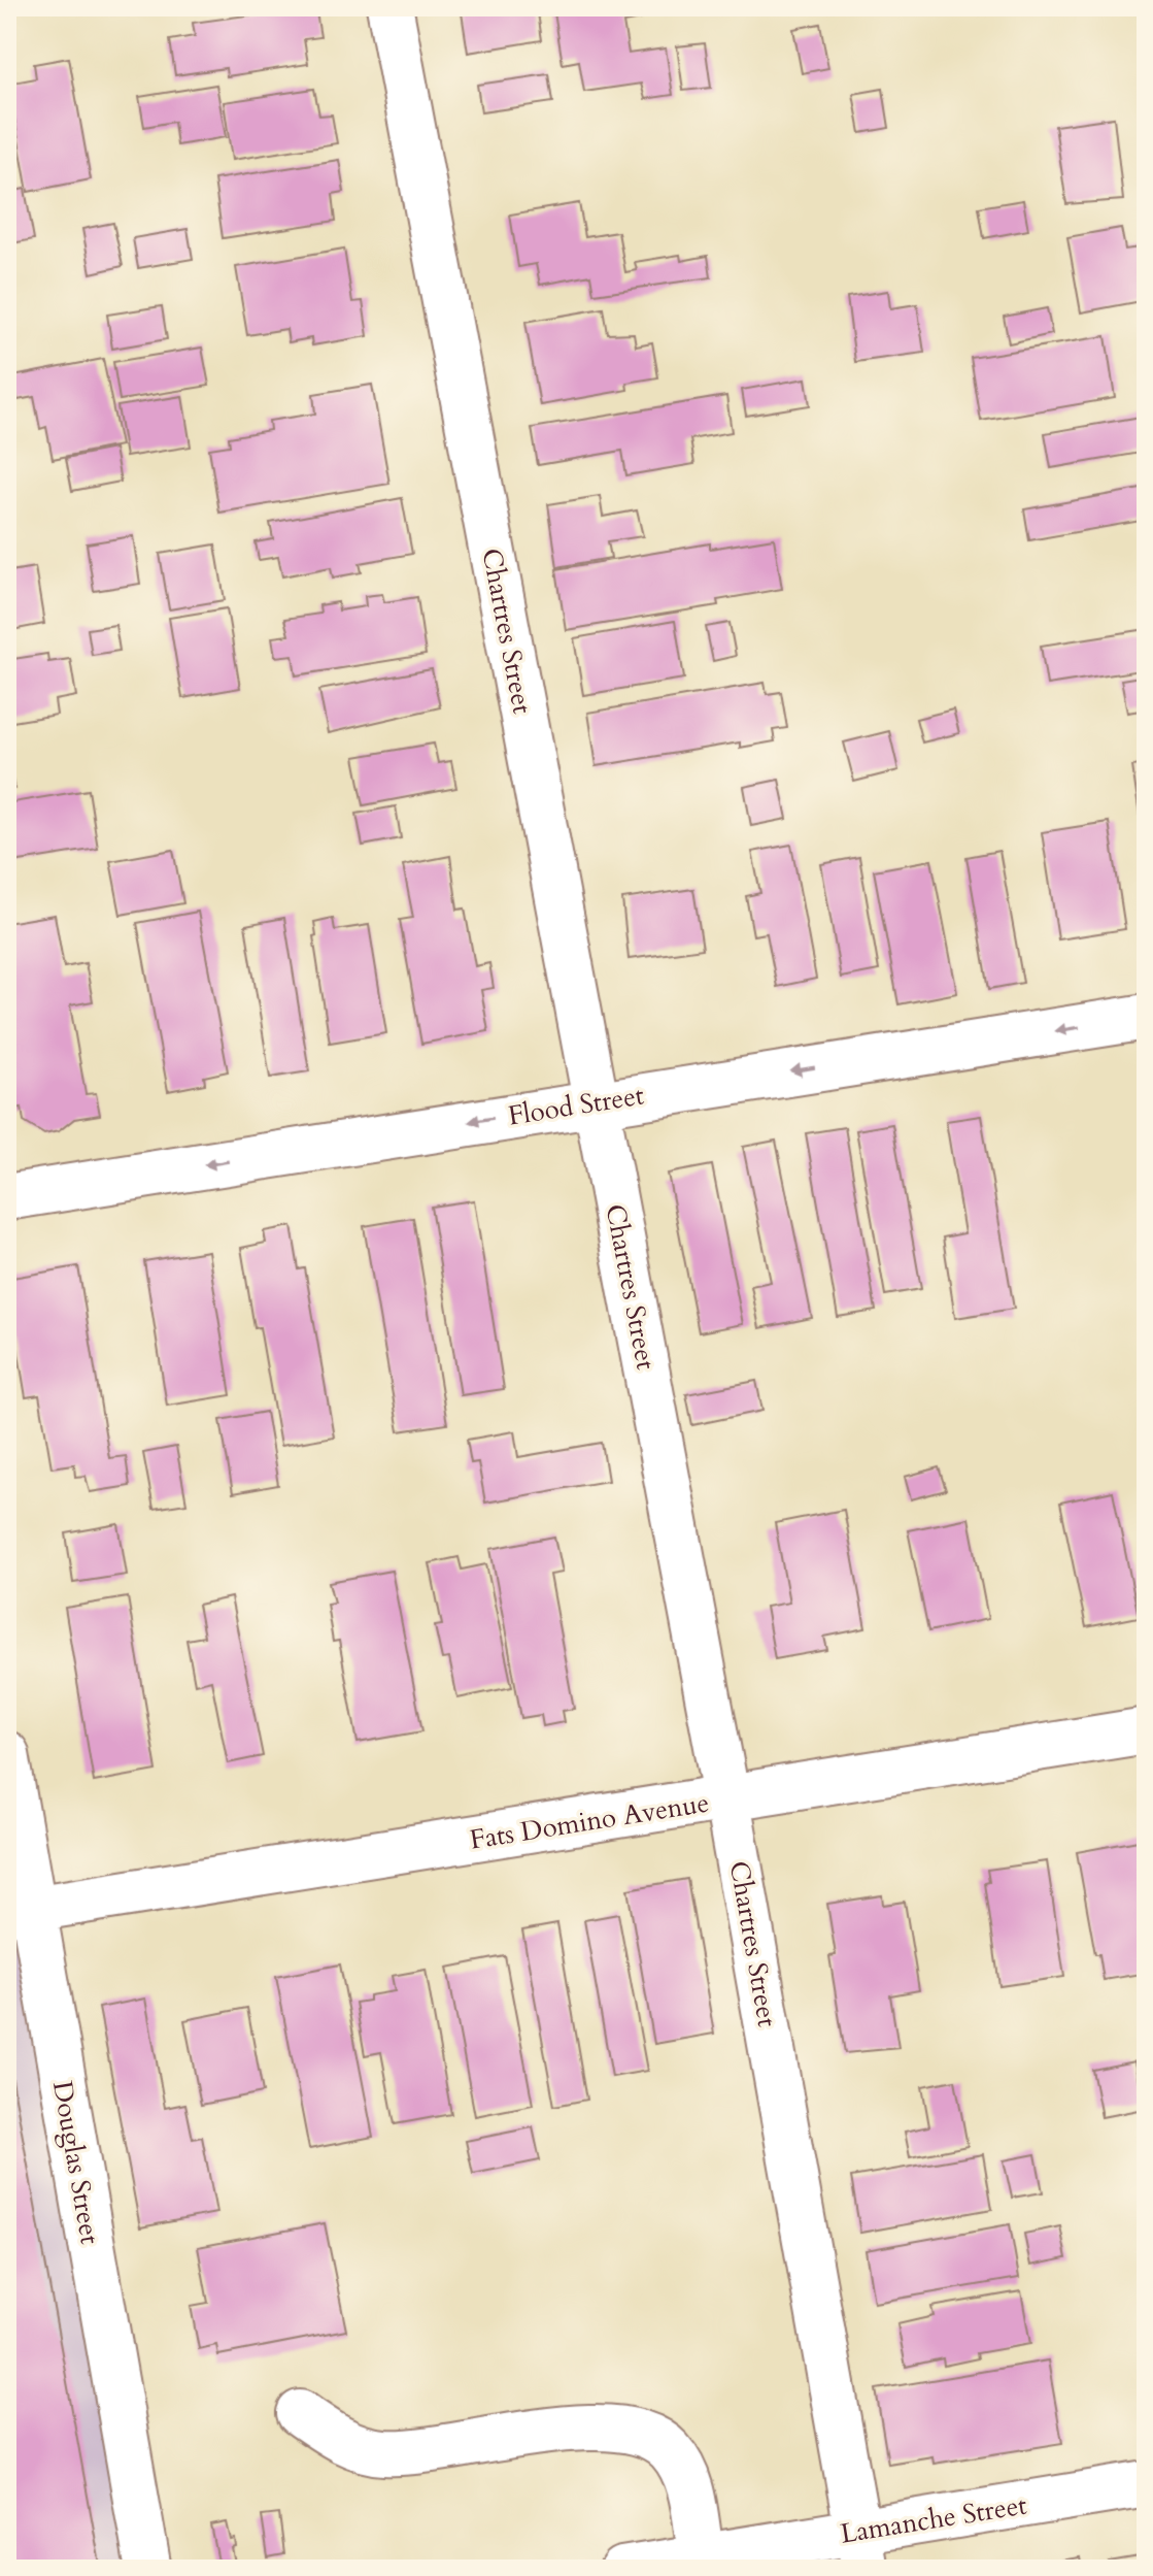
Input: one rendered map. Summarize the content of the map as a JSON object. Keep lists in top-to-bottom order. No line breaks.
{"streets":{"street":["Chartres Street","Flood Street","Fats Domino Avenue","Douglas Street","Lamanche Street"]},"crossings":[["Chartres Street","Flood Street"],["Chartres Street","Fats Domino Avenue"],["Chartres Street","Lamanche Street"],["Fats Domino Avenue","Douglas Street"]],"one_way":["Flood Street"]}
